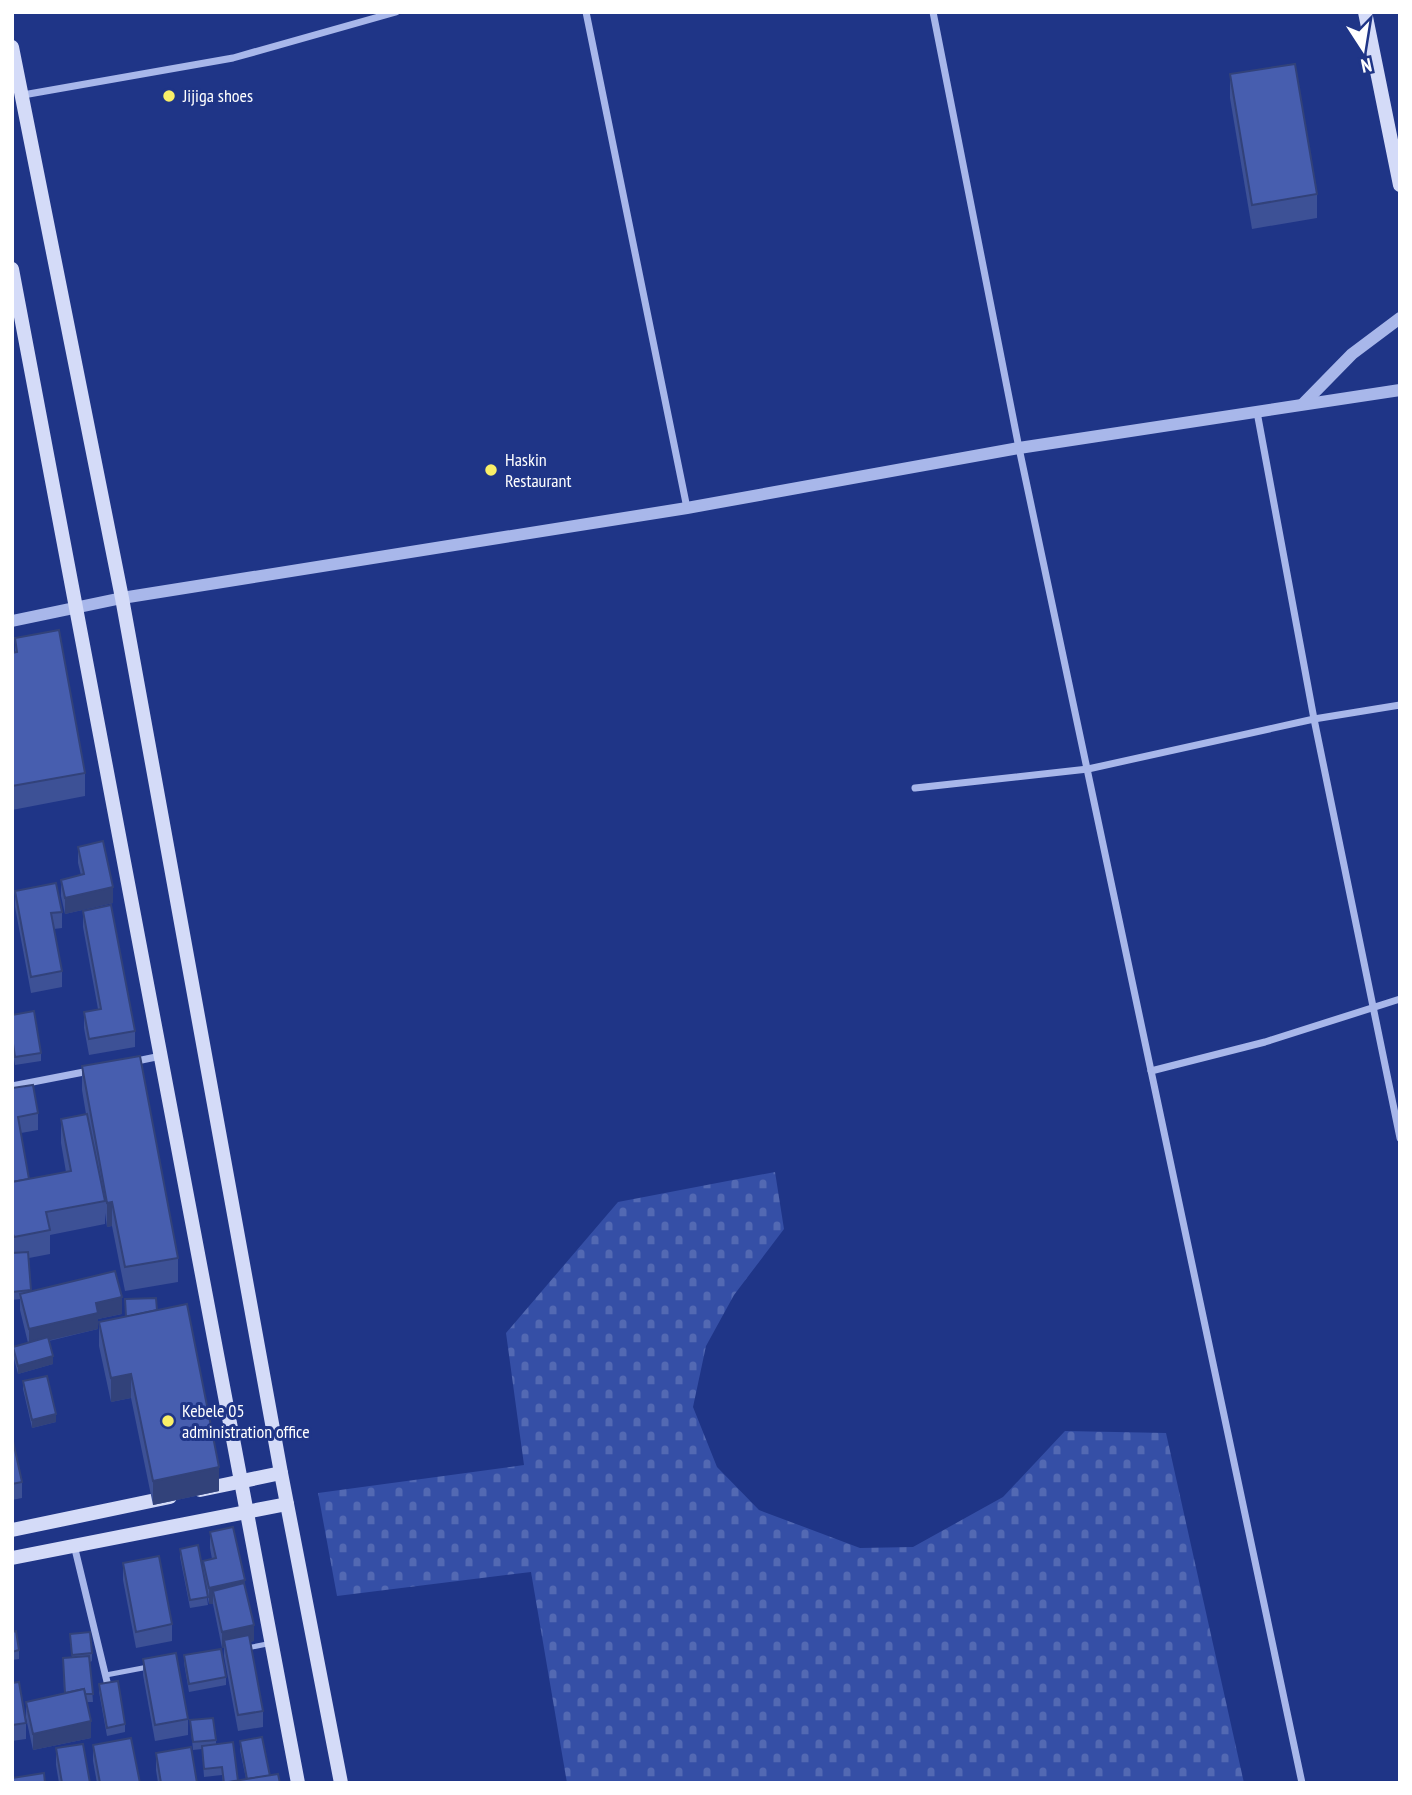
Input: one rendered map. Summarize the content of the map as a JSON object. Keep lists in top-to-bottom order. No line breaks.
{"places":["Jijiga shoes","Haskin Restaurant","Kebele 05 administration office"],"north":"bottom"}
